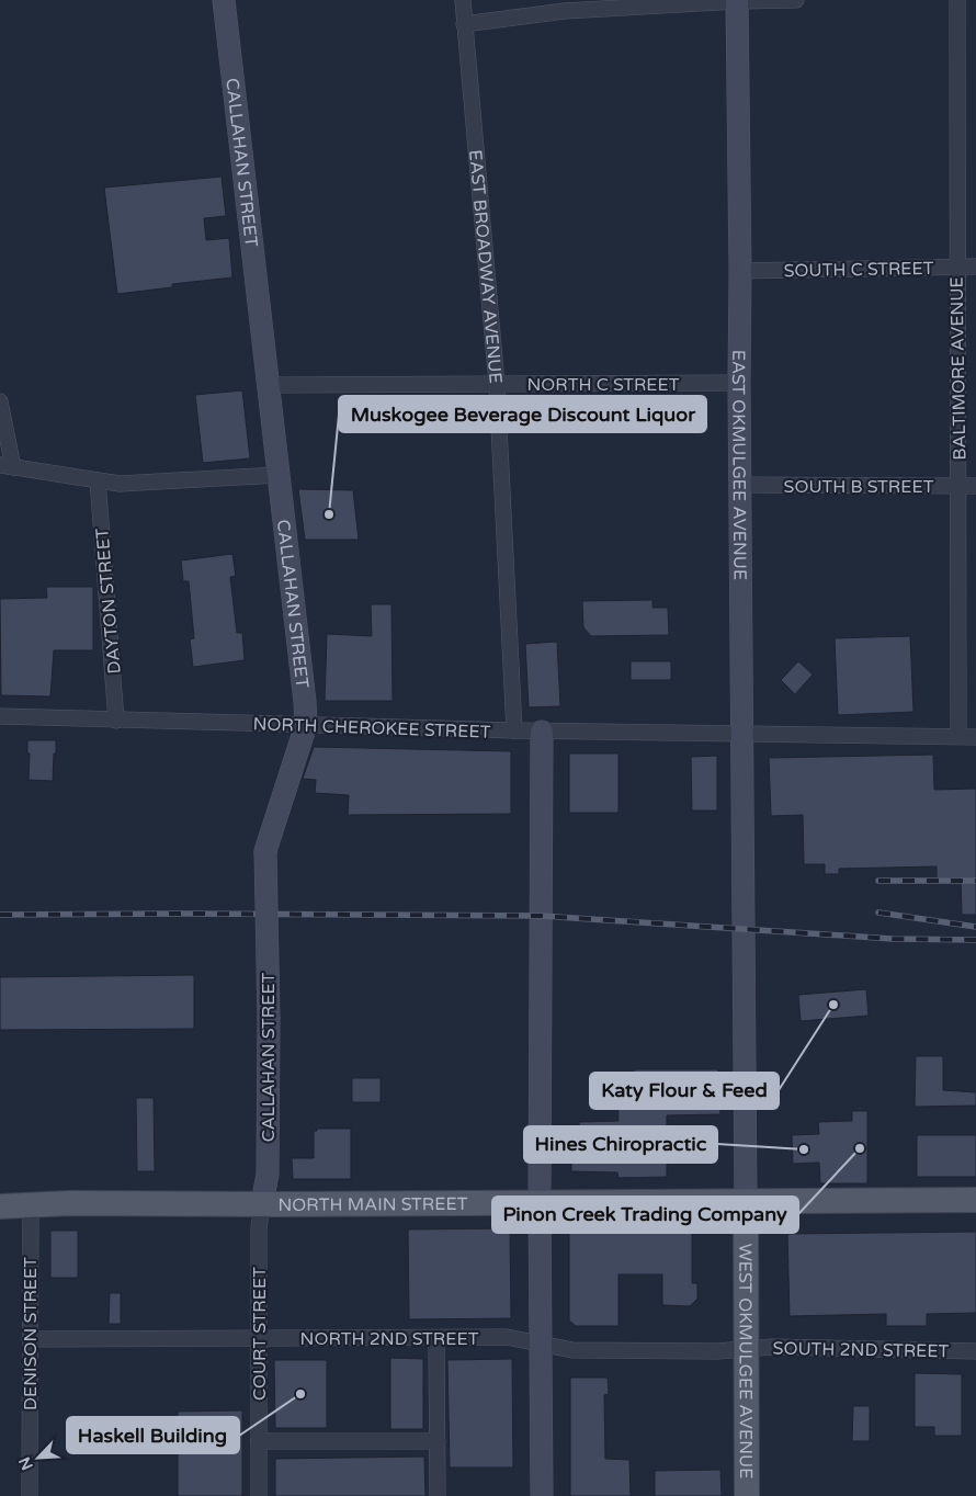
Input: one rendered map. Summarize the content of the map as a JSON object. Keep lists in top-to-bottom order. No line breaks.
{"streets":{"main road":["NORTH MAIN STREET","WEST OKMULGEE AVENUE"],"street":["CALLAHAN STREET","EAST BROADWAY AVENUE","SOUTH C STREET","BALTIMORE AVENUE","NORTH C STREET","EAST OKMULGEE AVENUE","SOUTH B STREET","DAYTON STREET","NORTH CHEROKEE STREET","DENISON STREET","COURT STREET","NORTH 2ND STREET","SOUTH 2ND STREET"]},"crossings":[["CALLAHAN STREET","NORTH C STREET"],["CALLAHAN STREET","NORTH CHEROKEE STREET"],["CALLAHAN STREET","NORTH MAIN STREET"],["CALLAHAN STREET","COURT STREET"],["EAST BROADWAY AVENUE","NORTH C STREET"],["EAST BROADWAY AVENUE","NORTH CHEROKEE STREET"],["SOUTH C STREET","BALTIMORE AVENUE"],["SOUTH C STREET","EAST OKMULGEE AVENUE"],["BALTIMORE AVENUE","SOUTH B STREET"],["BALTIMORE AVENUE","NORTH CHEROKEE STREET"],["NORTH C STREET","EAST OKMULGEE AVENUE"],["EAST OKMULGEE AVENUE","SOUTH B STREET"],["EAST OKMULGEE AVENUE","NORTH CHEROKEE STREET"],["EAST OKMULGEE AVENUE","WEST OKMULGEE AVENUE"],["DAYTON STREET","NORTH CHEROKEE STREET"],["NORTH MAIN STREET","DENISON STREET"],["NORTH MAIN STREET","COURT STREET"],["NORTH MAIN STREET","WEST OKMULGEE AVENUE"],["DENISON STREET","NORTH 2ND STREET"],["COURT STREET","NORTH 2ND STREET"],["NORTH 2ND STREET","SOUTH 2ND STREET"],["NORTH 2ND STREET","WEST OKMULGEE AVENUE"],["SOUTH 2ND STREET","WEST OKMULGEE AVENUE"]],"places":["Muskogee Beverage Discount Liquor","Katy Flour & Feed","Pinon Creek Trading Company","Hines Chiropractic","Haskell Building"],"north":"bottom left"}
